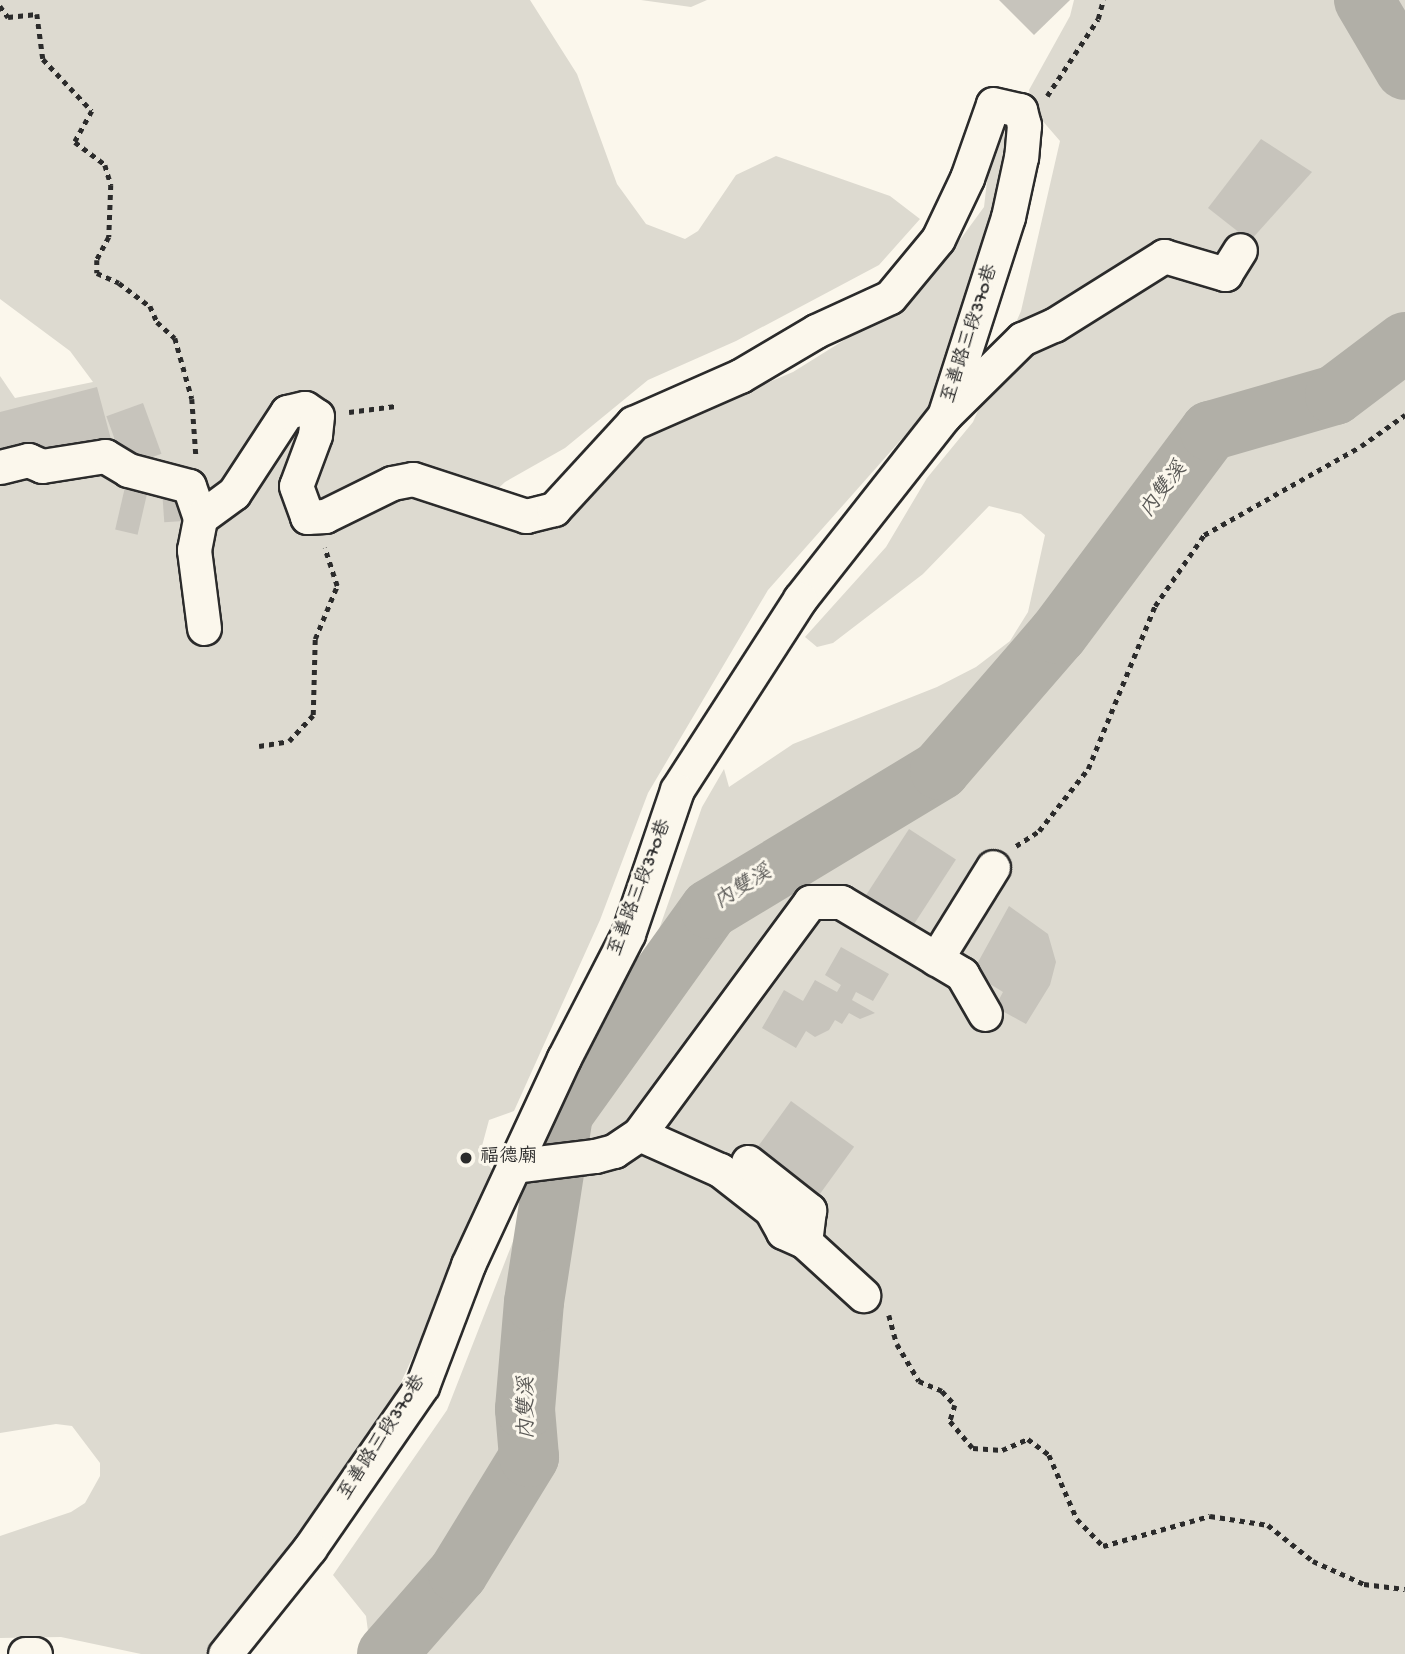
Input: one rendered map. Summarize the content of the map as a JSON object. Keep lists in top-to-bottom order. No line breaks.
{"streets":{"street":["至善路三段370巷"]},"water":["內雙溪"],"places":["福德廟"]}
